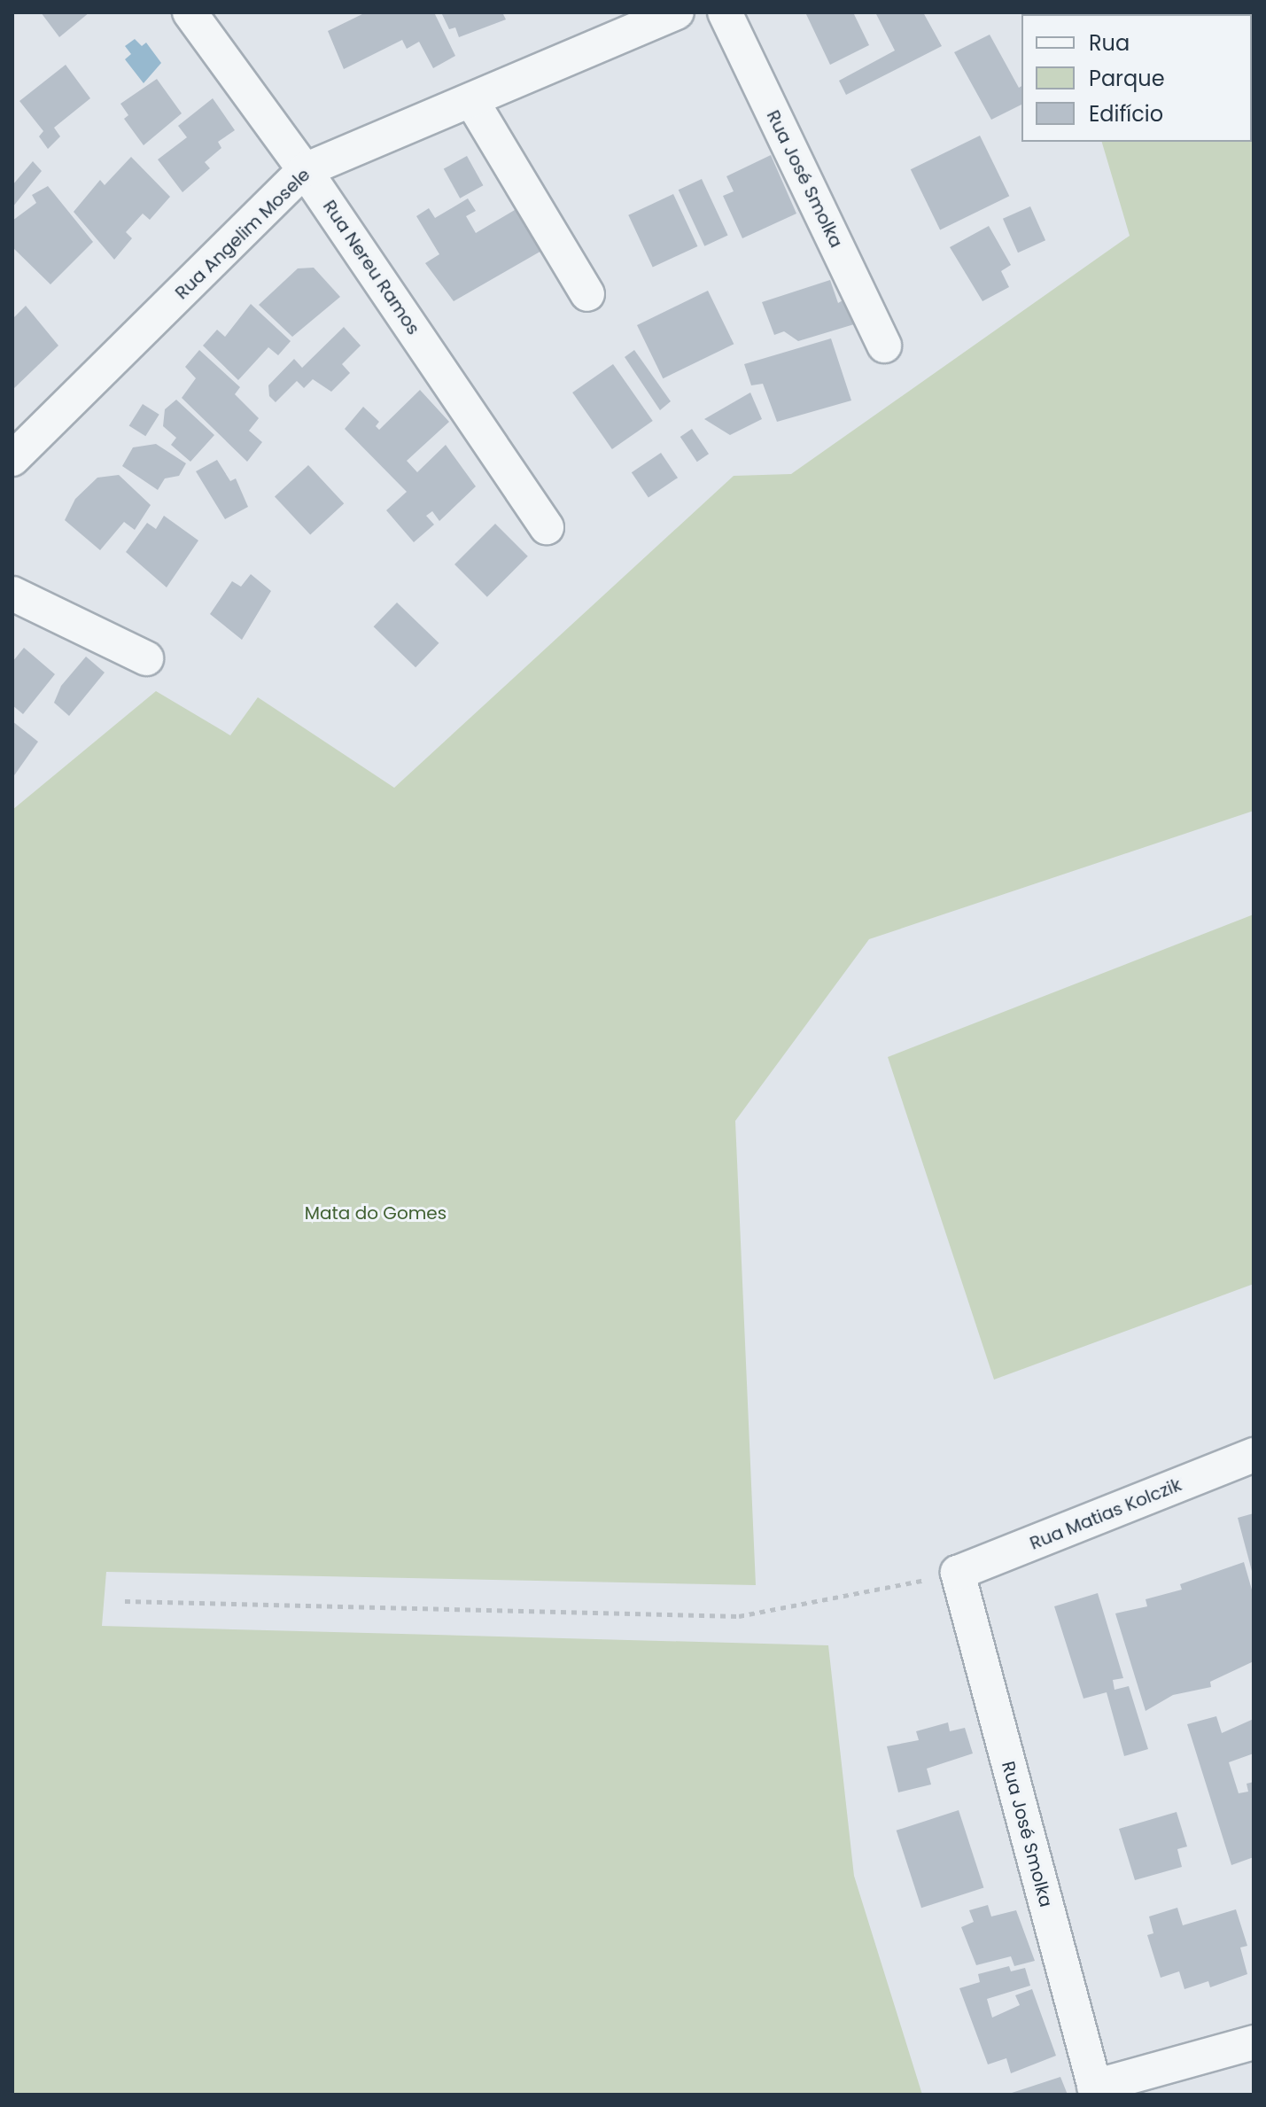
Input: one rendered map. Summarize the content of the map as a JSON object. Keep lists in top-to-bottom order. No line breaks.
{"streets":{"street":["Rua José Smolka","Rua Angelim Mosele","Rua Nereu Ramos","Rua Matias Kolczik"]},"crossings":[["Rua José Smolka","Rua Matias Kolczik"],["Rua Angelim Mosele","Rua Nereu Ramos"]],"parks":["Mata do Gomes"],"legend":["Rua","Parque","Edifício"]}
